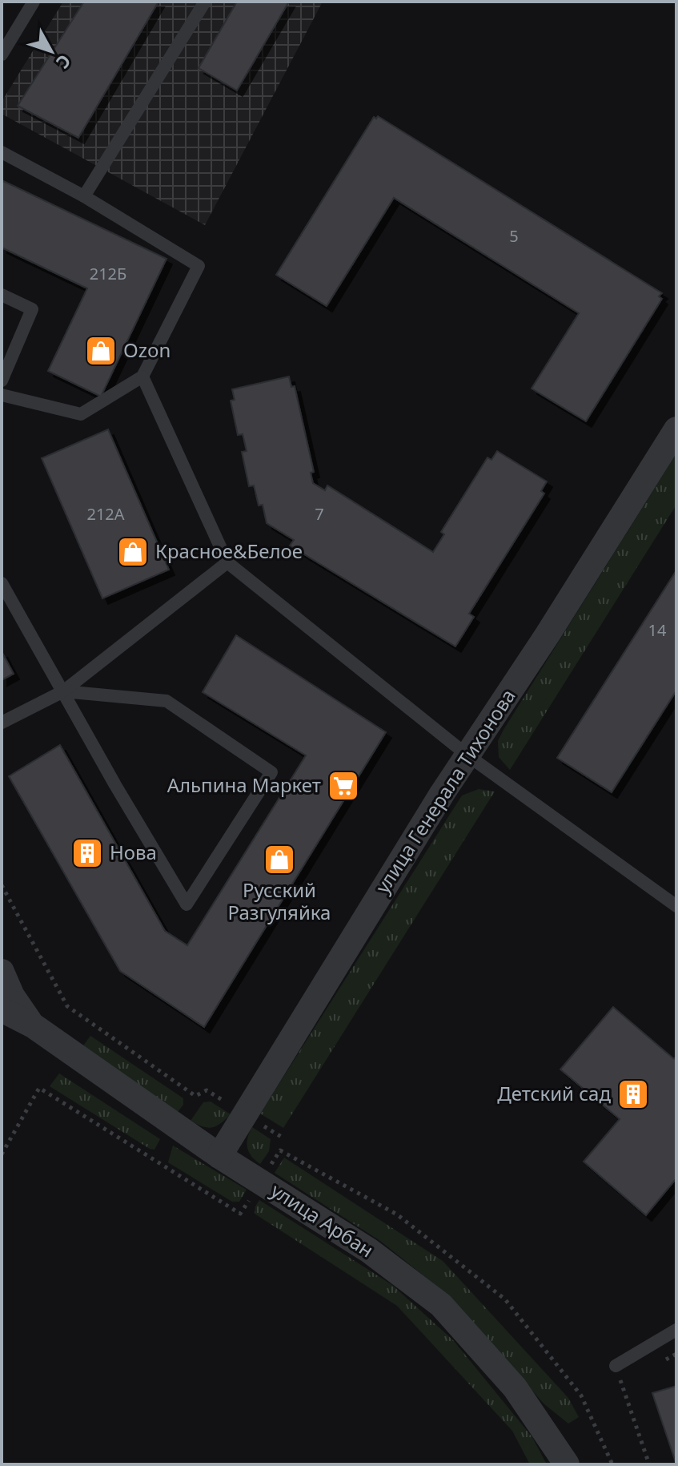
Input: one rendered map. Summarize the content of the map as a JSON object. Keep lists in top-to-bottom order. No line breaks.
{"streets":{"street":["улица Генерала Тихонова","улица Арбан"]},"crossings":[["улица Генерала Тихонова","улица Арбан"]],"places":{"shop":["Ozon","Красное&Белое","Русский Разгуляйка"],"supermarket":["Альпина Маркет"],"building":["Нова","Детский сад"]},"house_numbers":["5","212Б","212А","7","14"],"north":"bottom right"}
